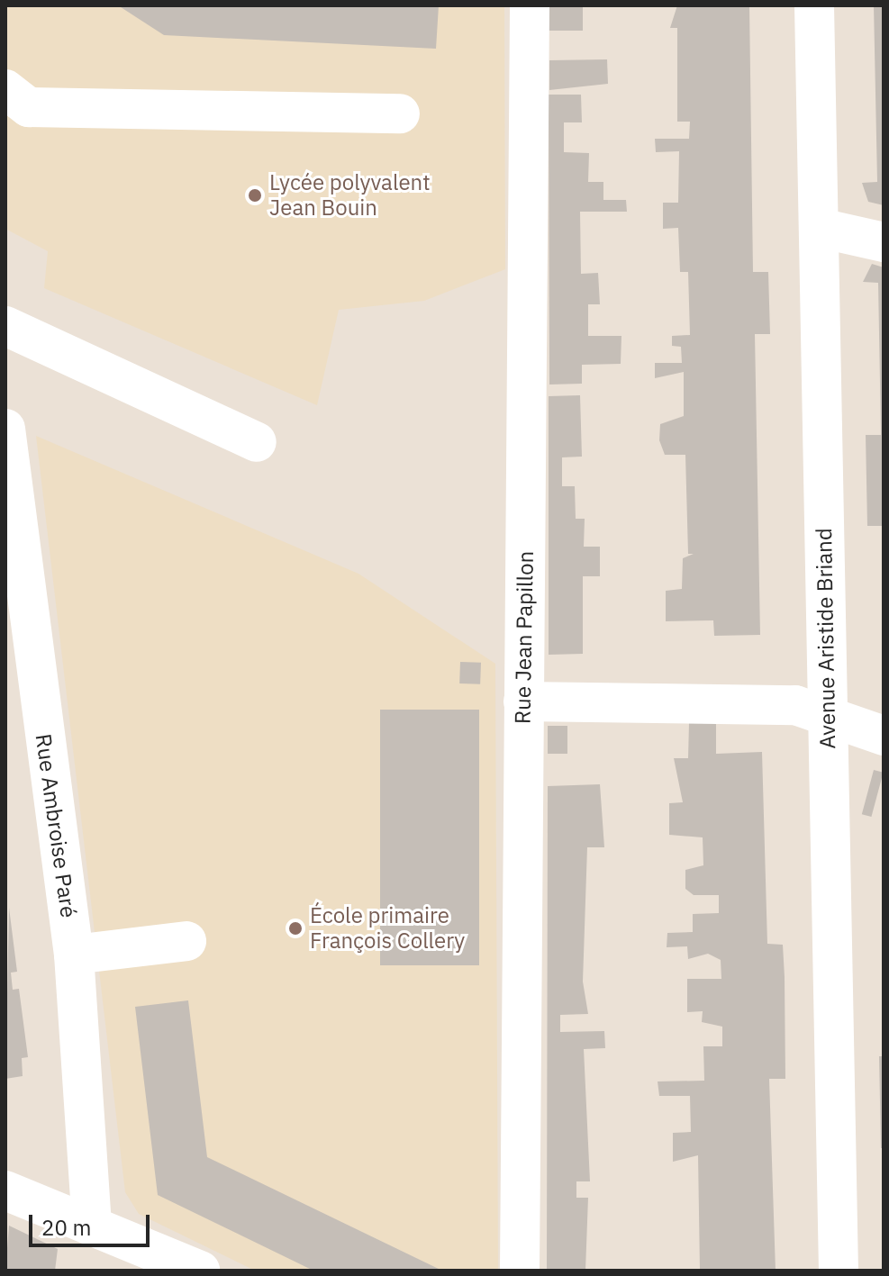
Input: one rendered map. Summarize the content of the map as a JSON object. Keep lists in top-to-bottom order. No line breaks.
{"streets":{"street":["Rue Jean Papillon","Avenue Aristide Briand","Rue Ambroise Paré"]},"places":["Lycée polyvalent Jean Bouin","École primaire François Collery"],"scale_bar":"20 m"}
